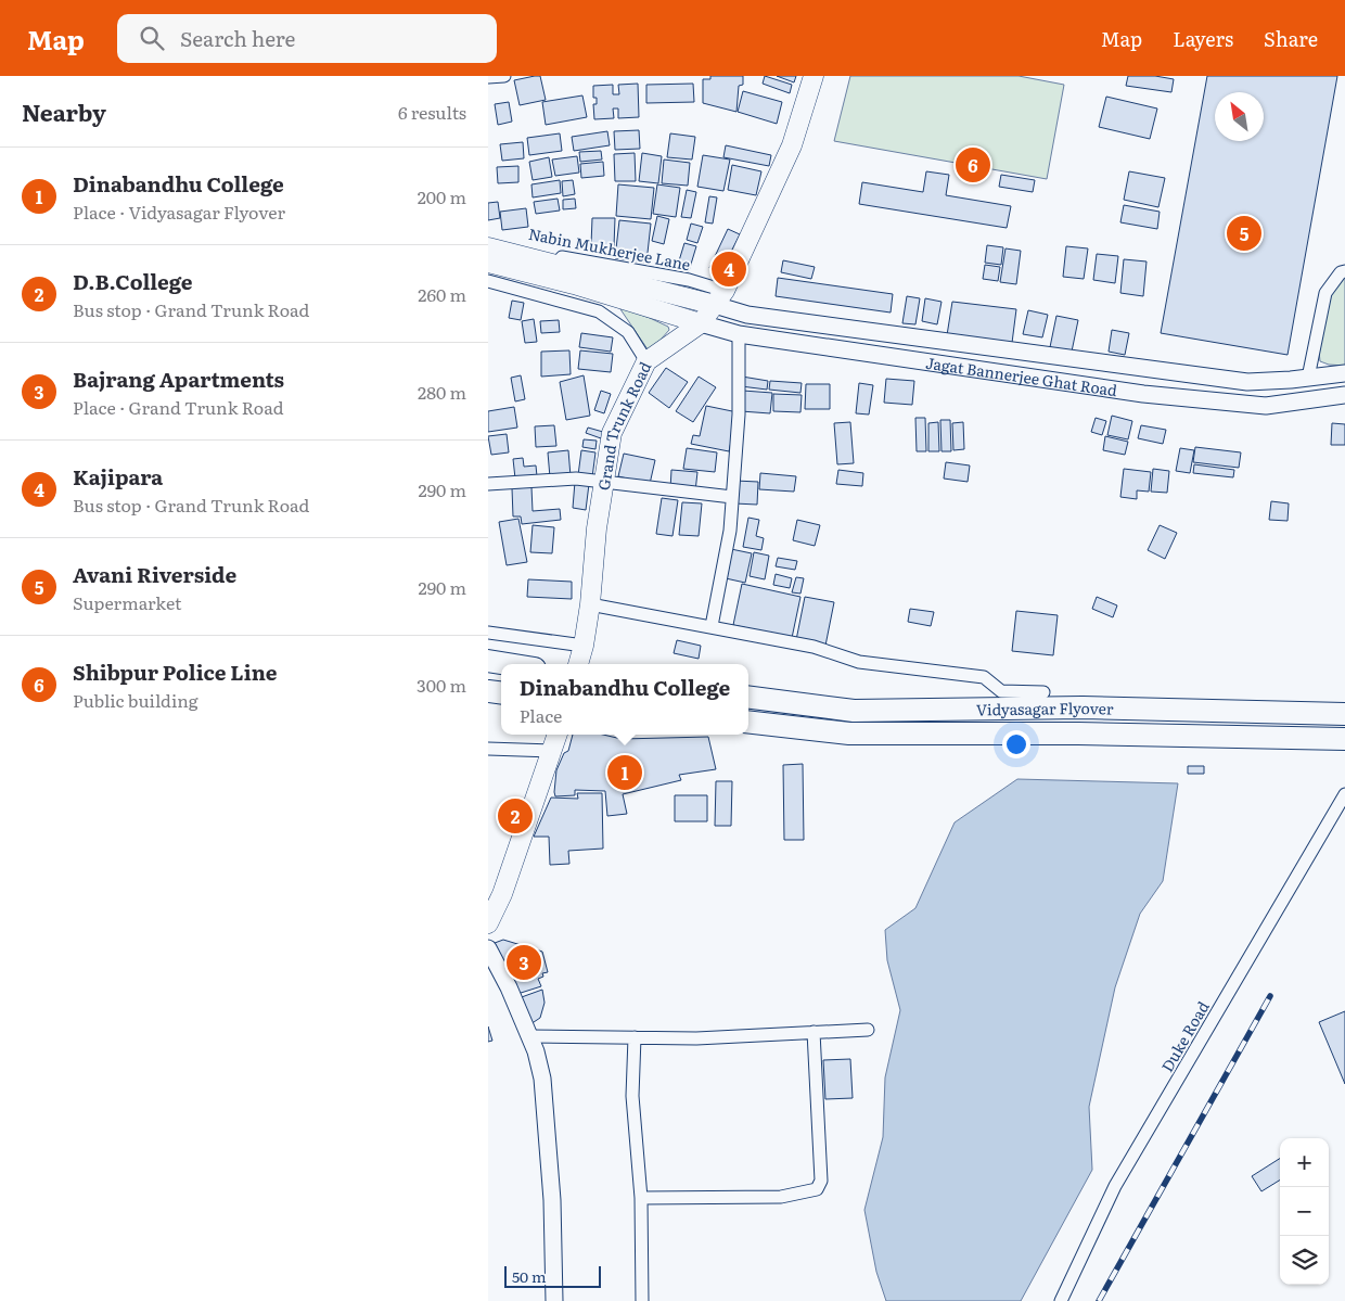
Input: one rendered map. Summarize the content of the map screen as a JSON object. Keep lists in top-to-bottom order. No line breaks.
{"streets":{"highway":["Vidyasagar Flyover"],"main road":["Jagat Bannerjee Ghat Road","Grand Trunk Road"],"street":["Nabin Mukherjee Lane","Duke Road"]},"crossings":[["Nabin Mukherjee Lane","Jagat Bannerjee Ghat Road"],["Nabin Mukherjee Lane","Grand Trunk Road"],["Jagat Bannerjee Ghat Road","Grand Trunk Road"]],"scale_bar":"50 m","north":"top left","page":{"header":"Map","search":"Search here","nav":["Map","Layers","Share"],"heading":["Nearby","6 results"],"pins":["6","5","4","1","2","3"],"list":[{"mark":"1","name":"Dinabandhu College","note":"Place · Vidyasagar Flyover","value":"200 m"},{"mark":"2","name":"D.B.College","note":"Bus stop · Grand Trunk Road","value":"260 m"},{"mark":"3","name":"Bajrang Apartments","note":"Place · Grand Trunk Road","value":"280 m"},{"mark":"4","name":"Kajipara","note":"Bus stop · Grand Trunk Road","value":"290 m"},{"mark":"5","name":"Avani Riverside","note":"Supermarket","value":"290 m"},{"mark":"6","name":"Shibpur Police Line","note":"Public building","value":"300 m"}],"popup":["Dinabandhu College","Place"],"map_buttons":["+","−"],"scale":"50 m"}}
